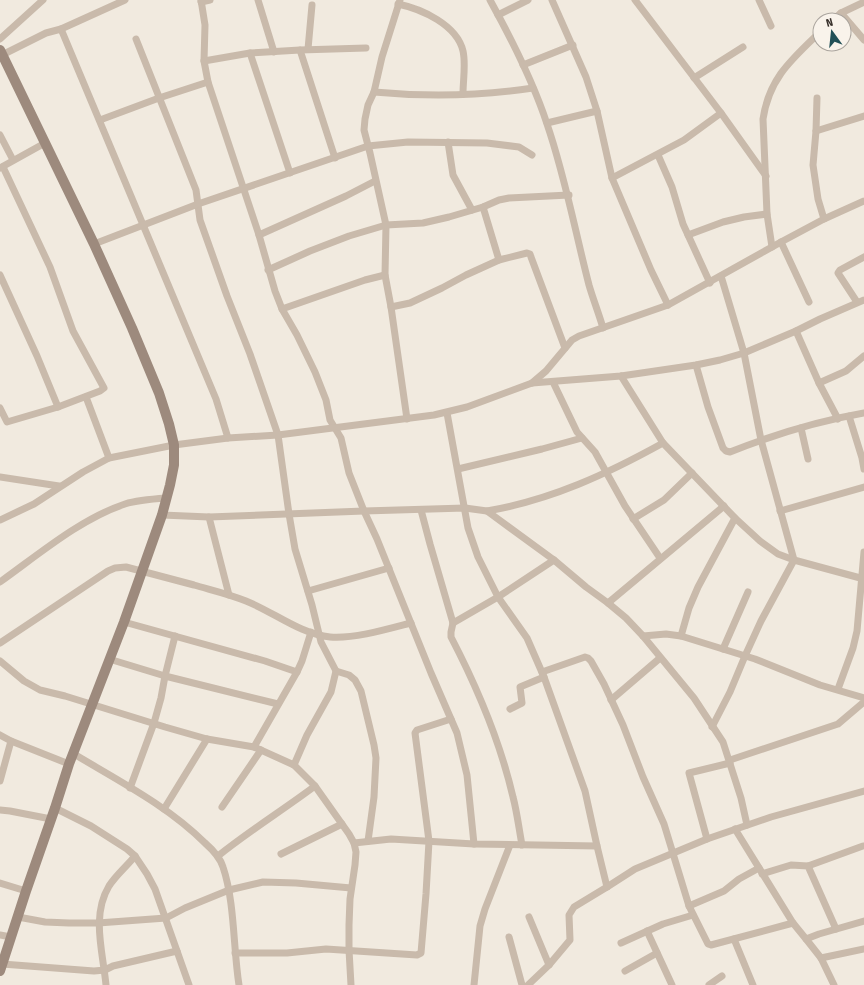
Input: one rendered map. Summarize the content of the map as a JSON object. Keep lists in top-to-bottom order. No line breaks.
{"north":"top"}
